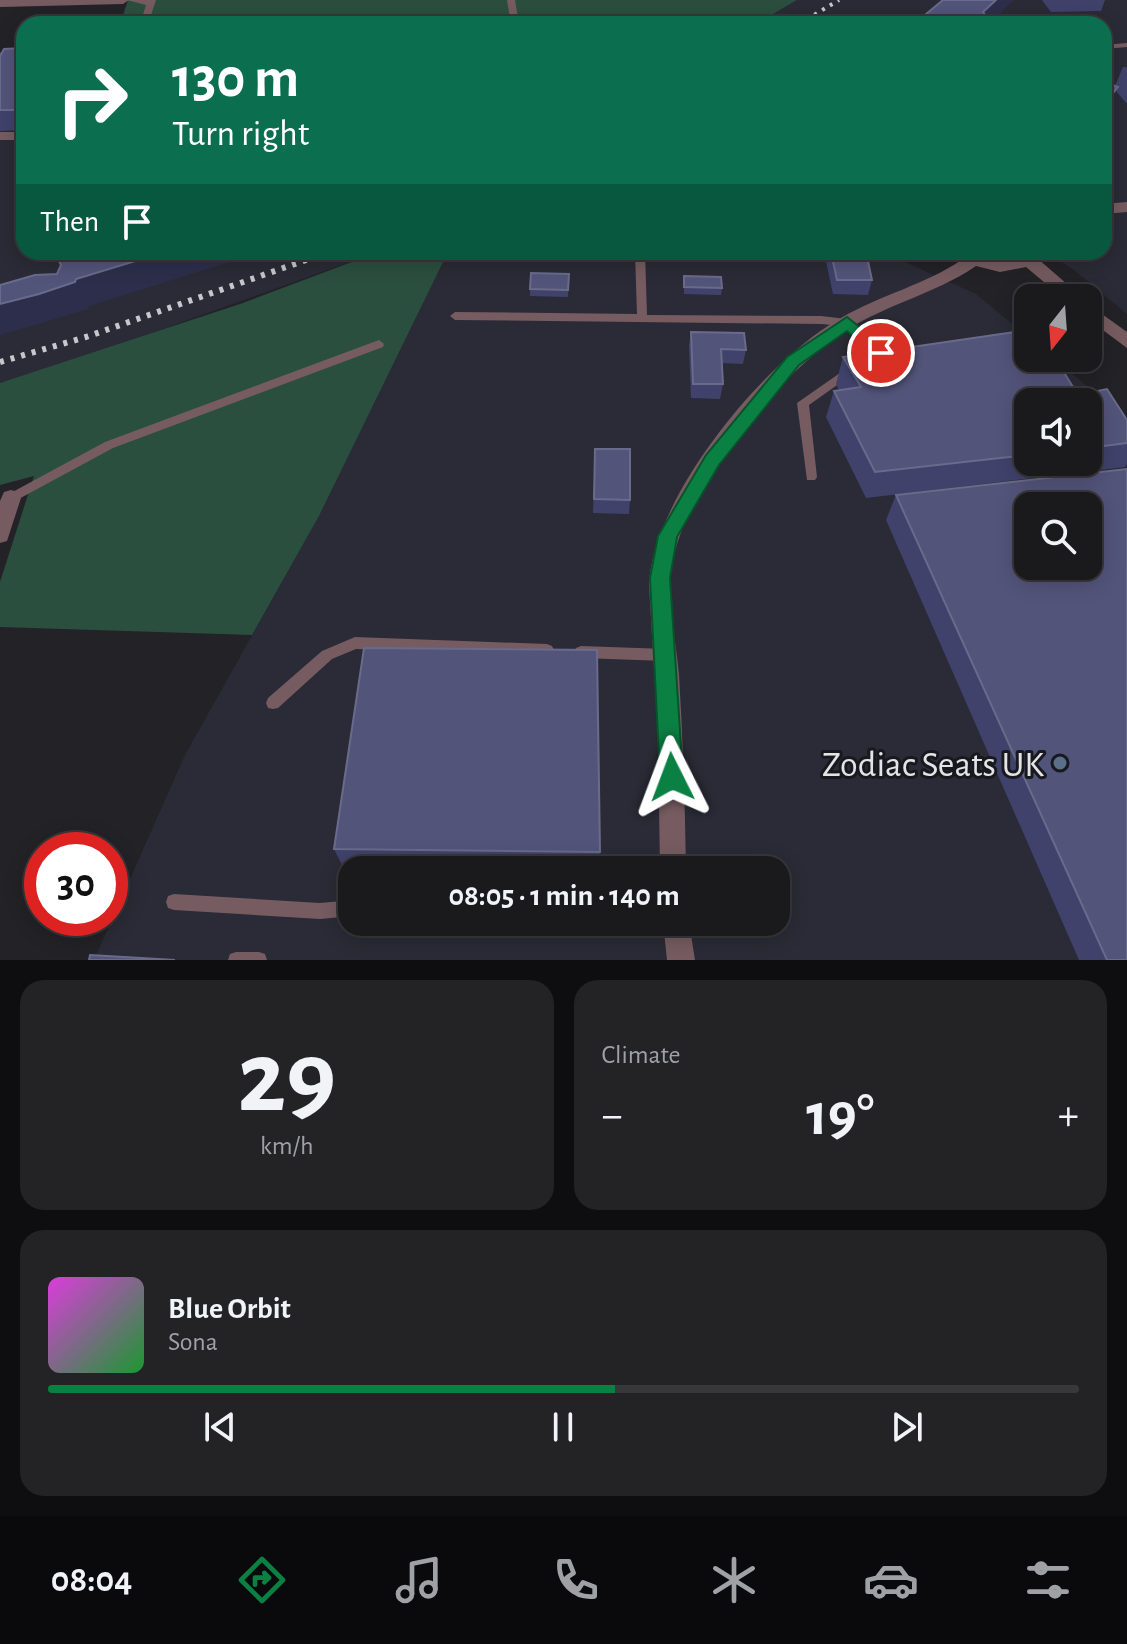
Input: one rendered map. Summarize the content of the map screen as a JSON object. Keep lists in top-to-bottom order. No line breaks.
{"places":["Zodiac Seats UK"],"north":"bottom","page":{"turn":["130 m","Turn right"],"then":"Then","limit":"30","trip":"08:05 · 1 min · 140 m","tile":[["29","km/h"],"Climate"],"heat":["−","19°","+"],"song":["Blue Orbit","Sona"],"tabs":"08:04"}}
